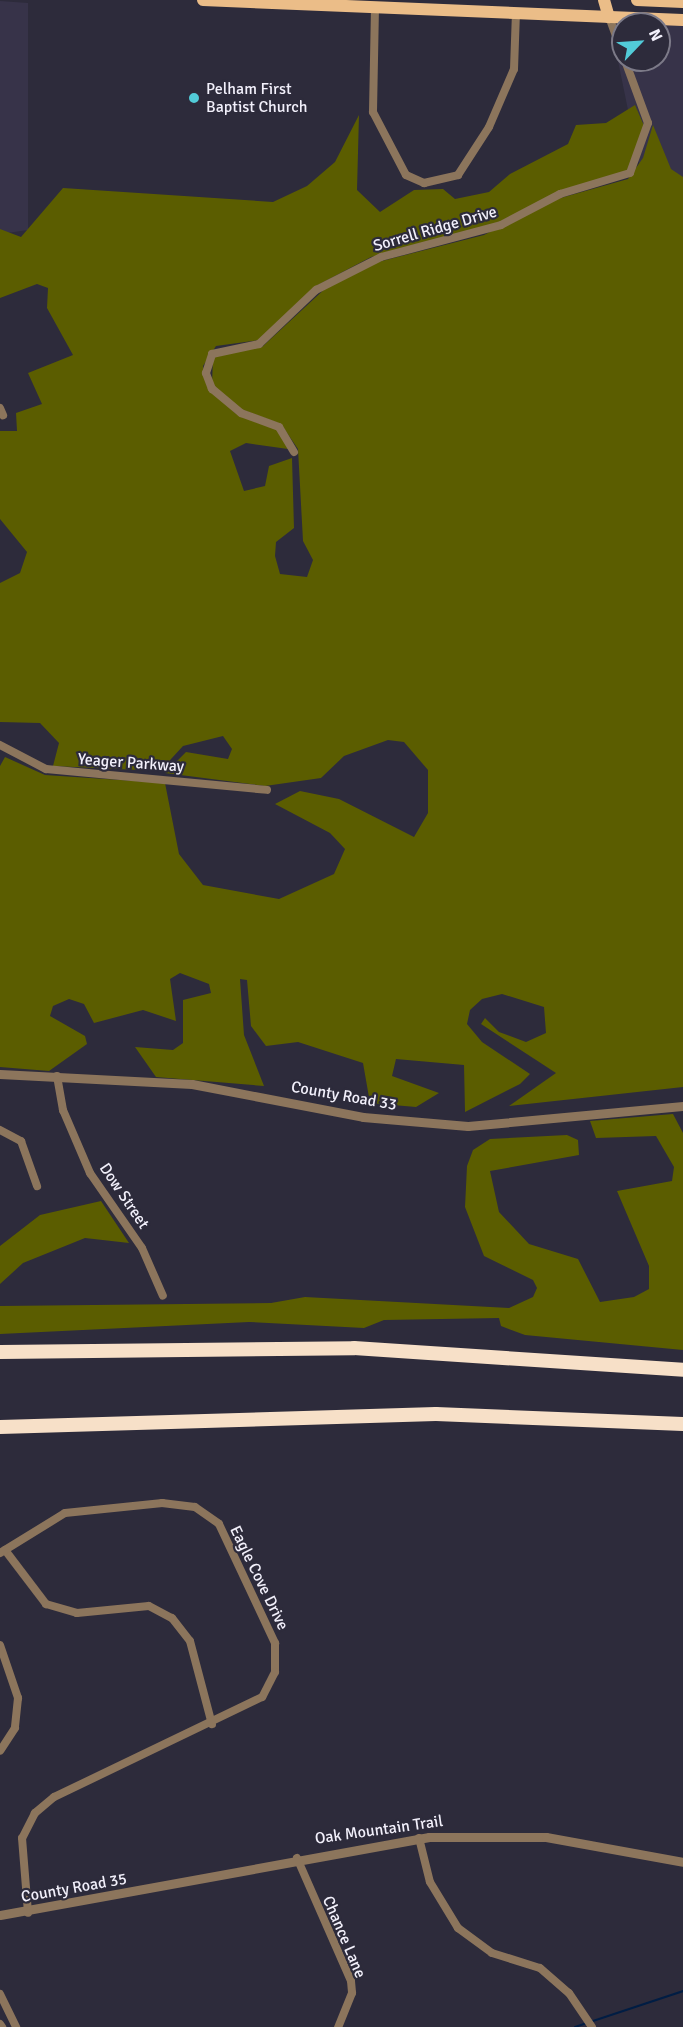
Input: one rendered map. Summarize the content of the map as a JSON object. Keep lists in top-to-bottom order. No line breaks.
{"streets":{"street":["Sorrell Ridge Drive","Yeager Parkway","County Road 33","Dow Street","Eagle Cove Drive","Oak Mountain Trail","County Road 35","Chance Lane"]},"crossings":[["County Road 33","Dow Street"],["Eagle Cove Drive","County Road 35"],["Oak Mountain Trail","County Road 35"],["Oak Mountain Trail","Chance Lane"]],"places":["Pelham First Baptist Church"],"north":"top right"}
